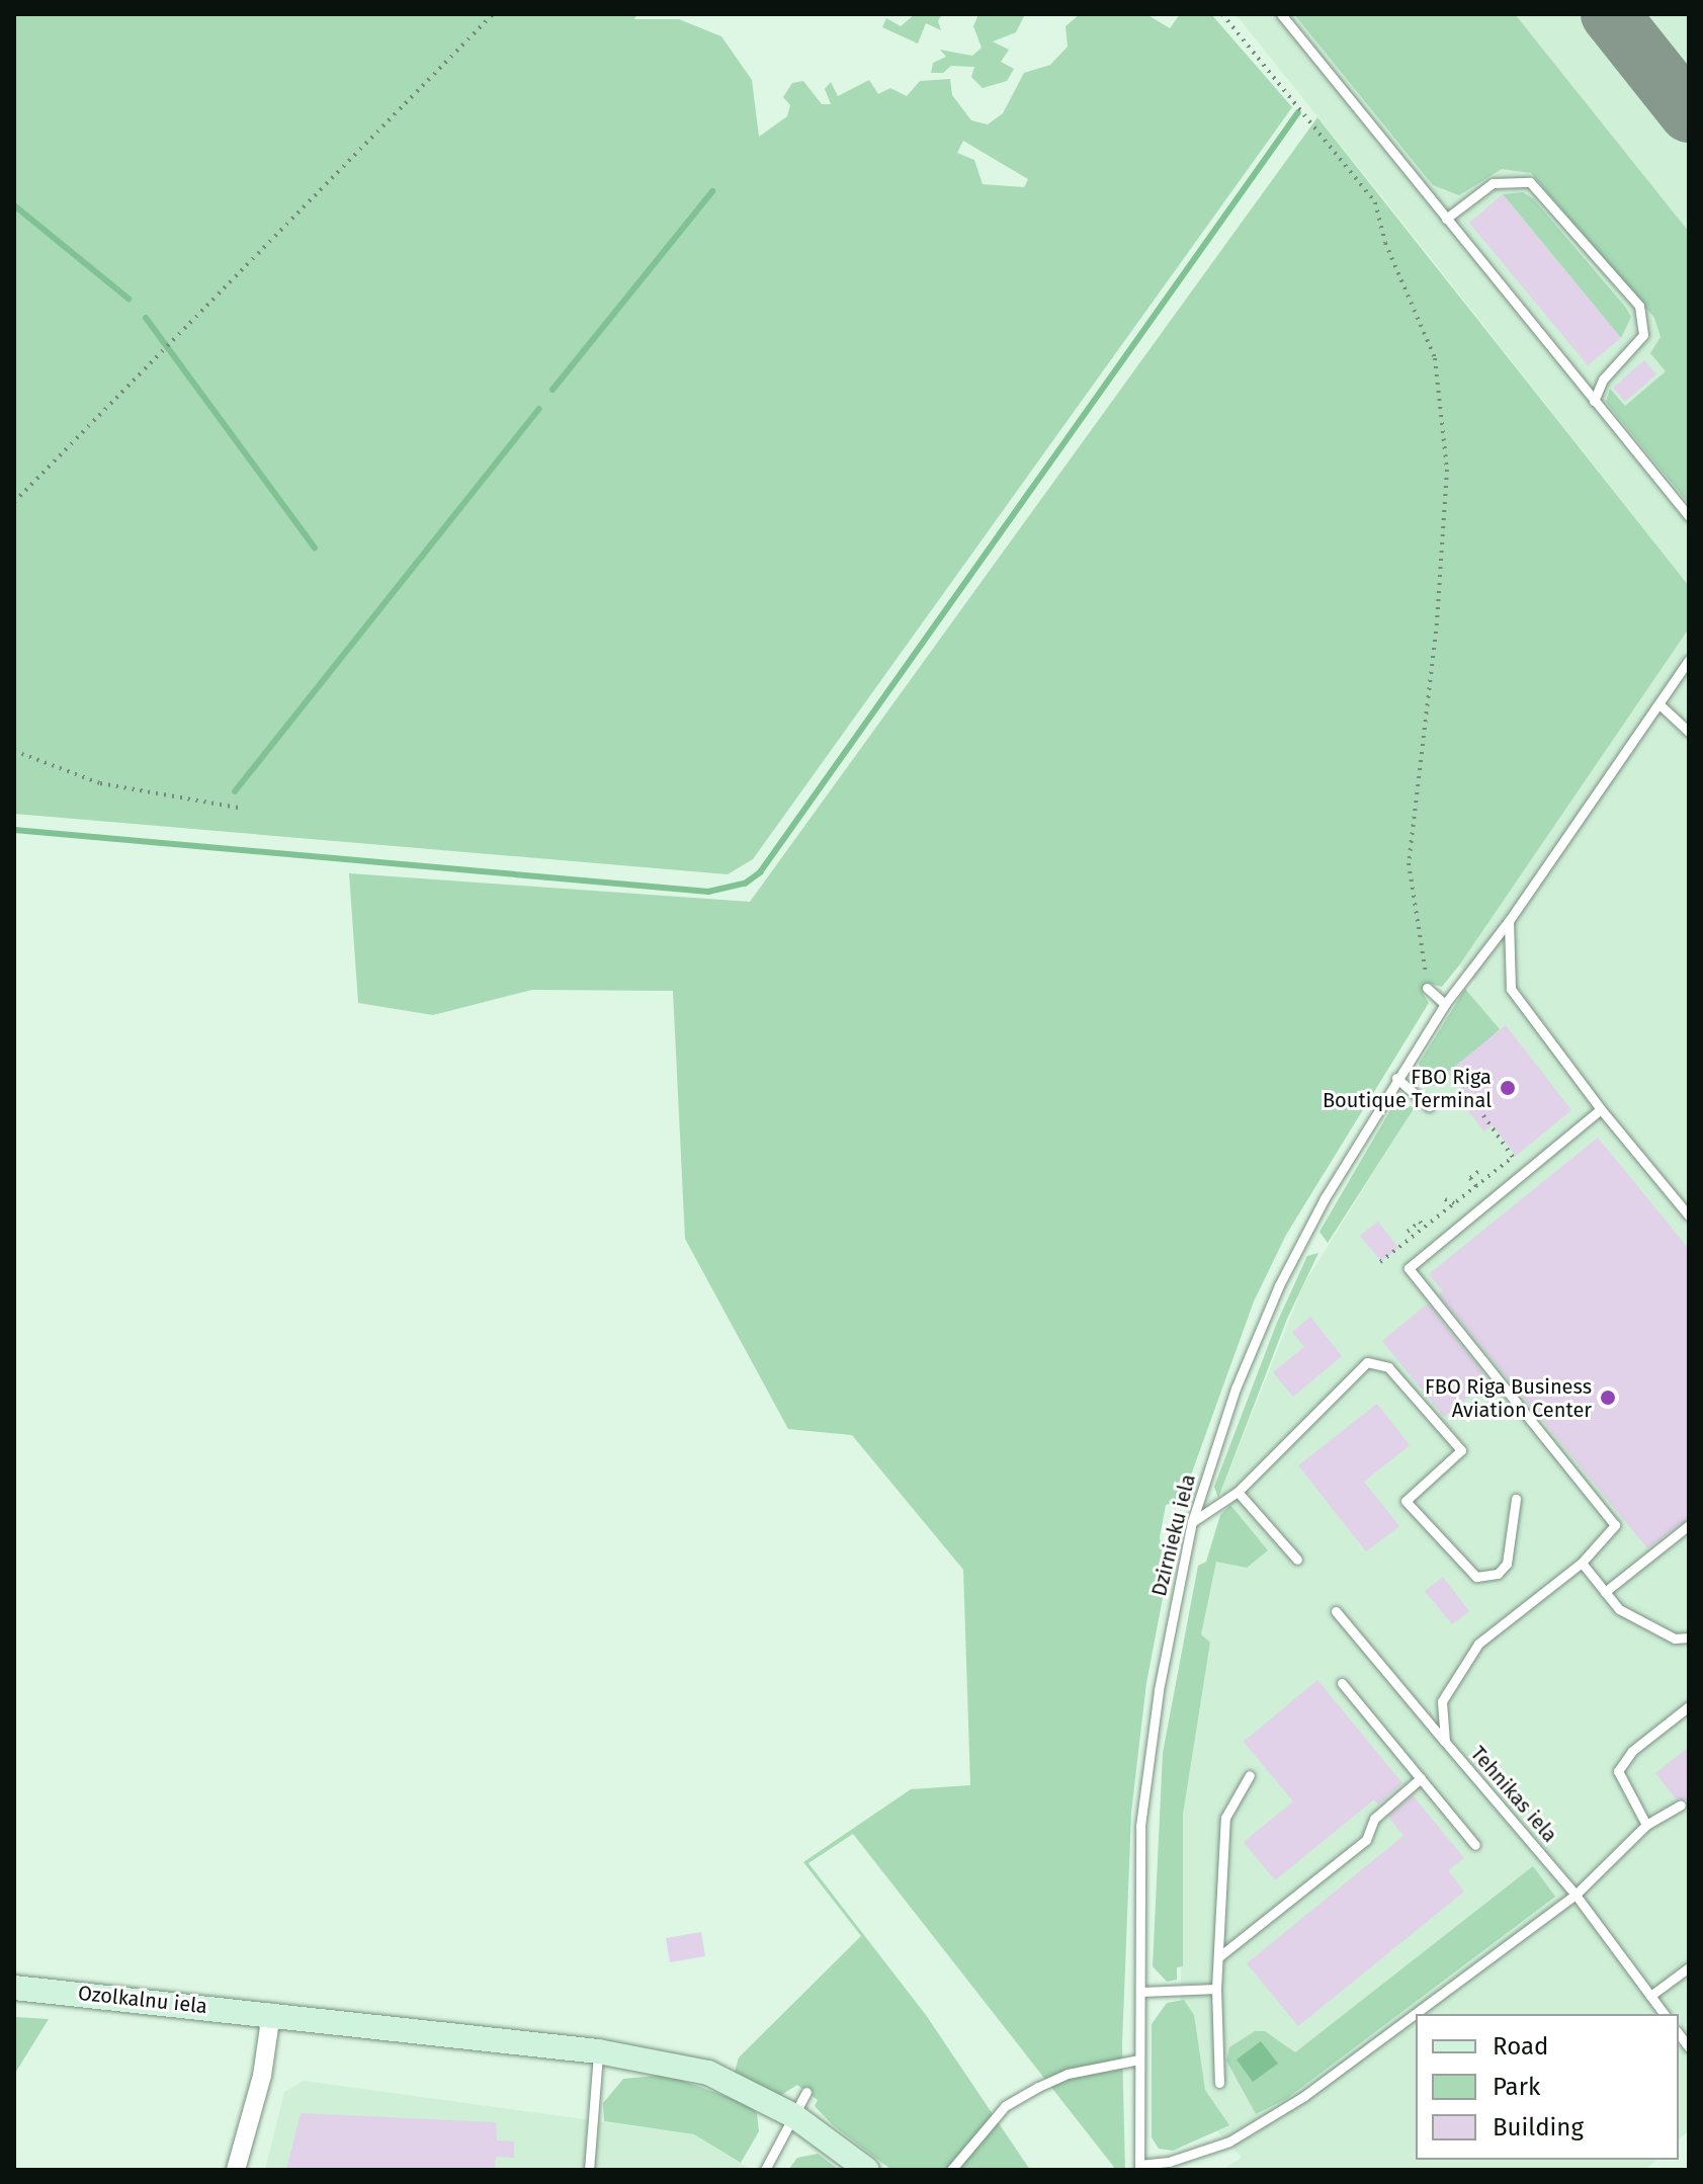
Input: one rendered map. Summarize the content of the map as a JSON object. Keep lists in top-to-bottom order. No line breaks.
{"streets":{"street":["Ozolkalnu iela"],"lane":["Dzirnieku iela","Tehnikas iela"]},"places":["FBO Riga Boutique Terminal","FBO Riga Business Aviation Center"],"legend":["Road","Park","Building"]}
